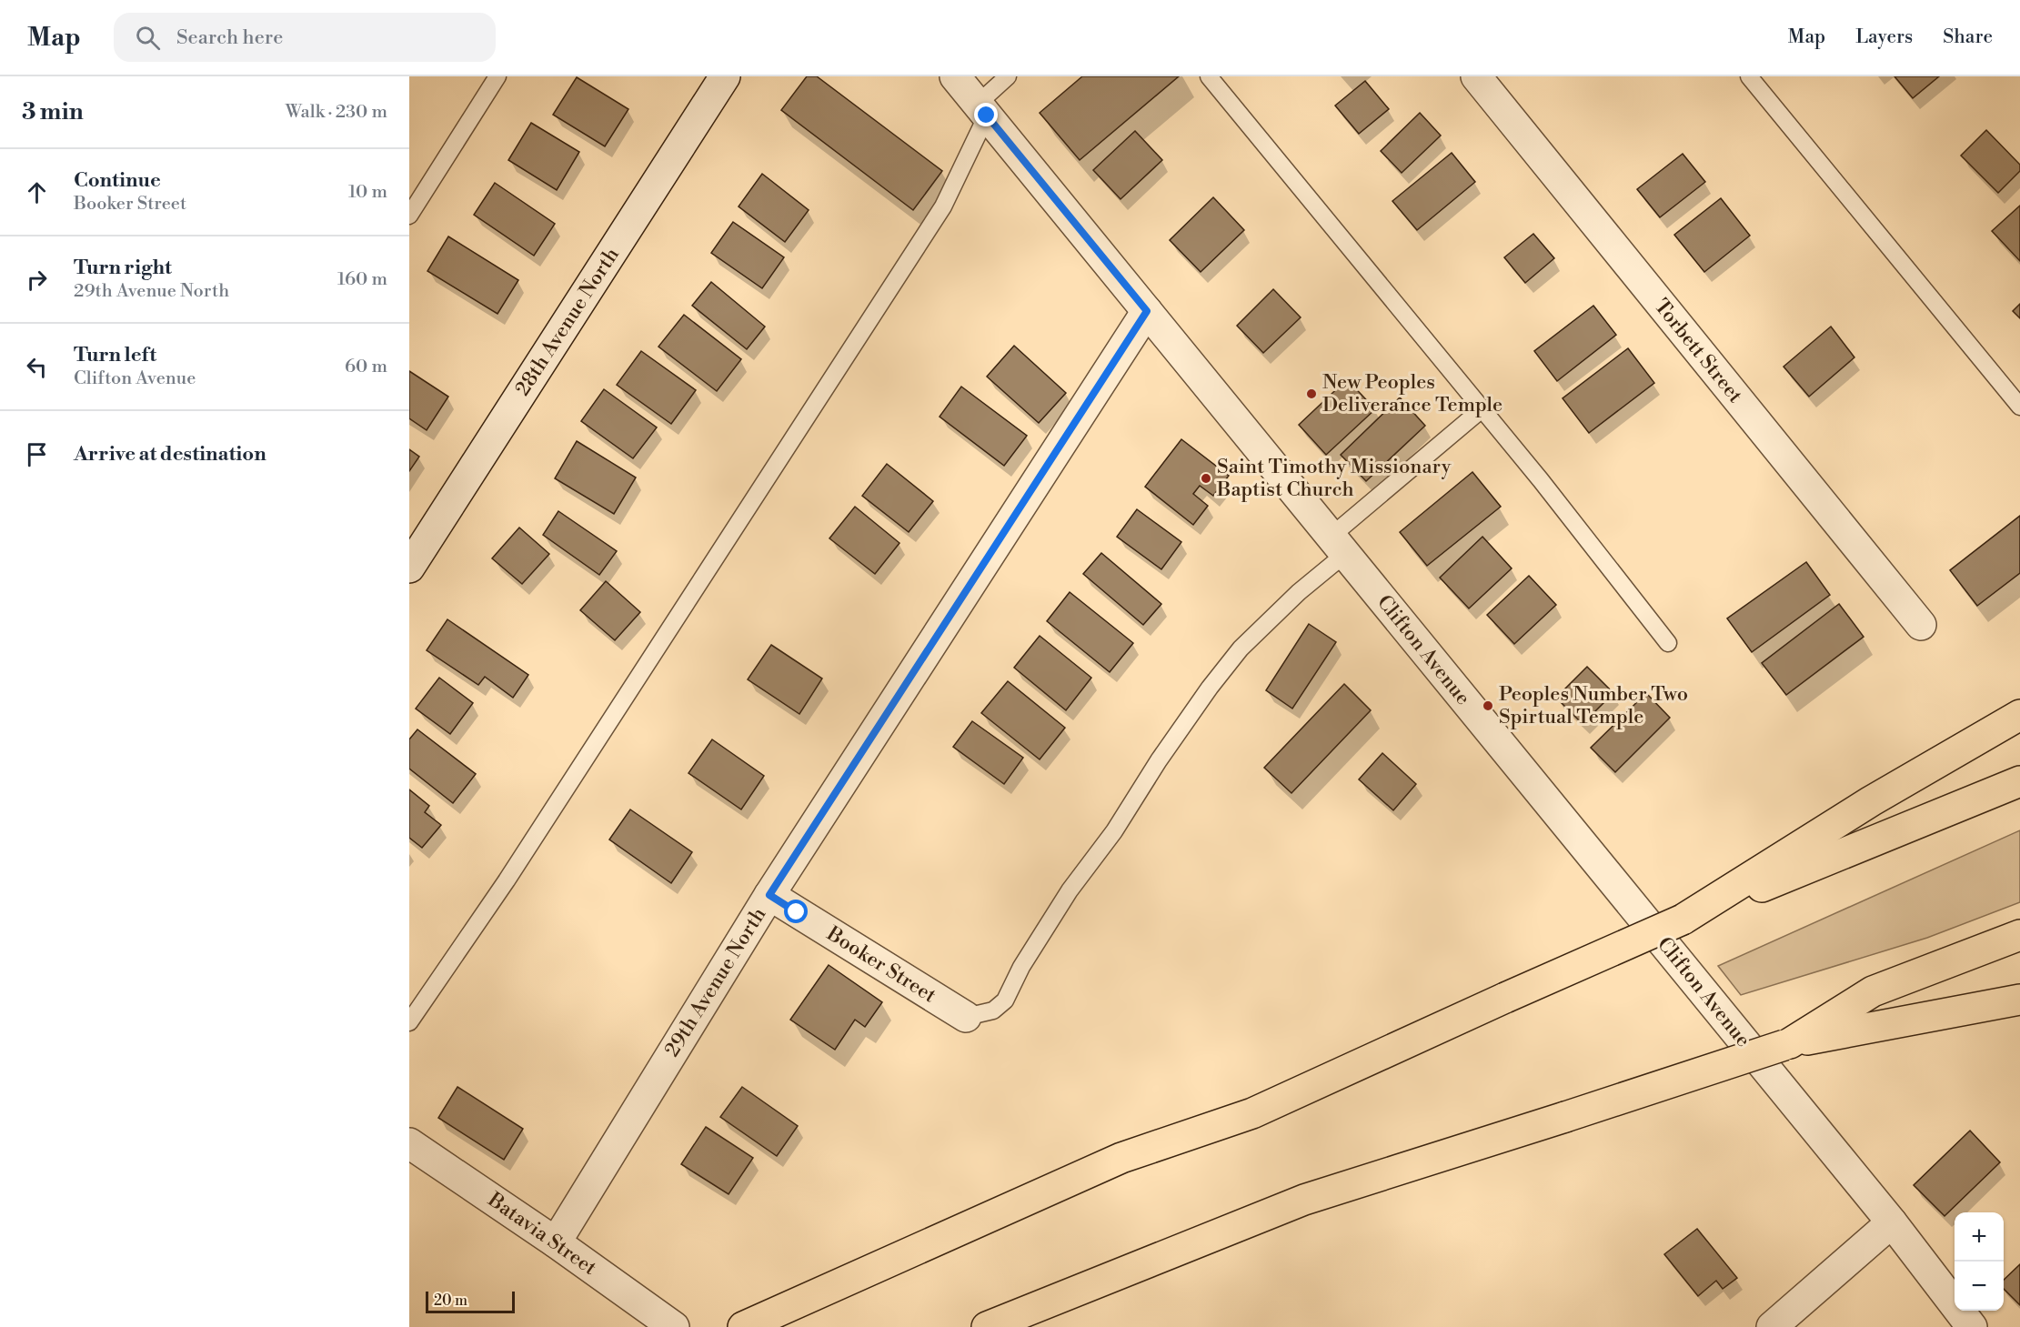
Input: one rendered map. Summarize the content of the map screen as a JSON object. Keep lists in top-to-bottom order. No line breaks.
{"streets":{"street":["28th Avenue North","Torbett Street","Clifton Avenue","Booker Street","29th Avenue North","Batavia Street"]},"crossings":[["Clifton Avenue","29th Avenue North"],["Booker Street","29th Avenue North"],["29th Avenue North","Batavia Street"]],"places":["New Peoples Deliverance Temple","Saint Timothy Missionary Baptist Church","Peoples Number Two Spirtual Temple"],"scale_bar":"20 m","page":{"header":"Map","search":"Search here","nav":["Map","Layers","Share"],"heading":["3 min","Walk · 230 m"],"list":[["Continue","Booker Street","10 m"],["Turn right","29th Avenue North","160 m"],["Turn left","Clifton Avenue","60 m"],"Arrive at destination"],"map_buttons":["+","−"],"scale":"20 m"}}
